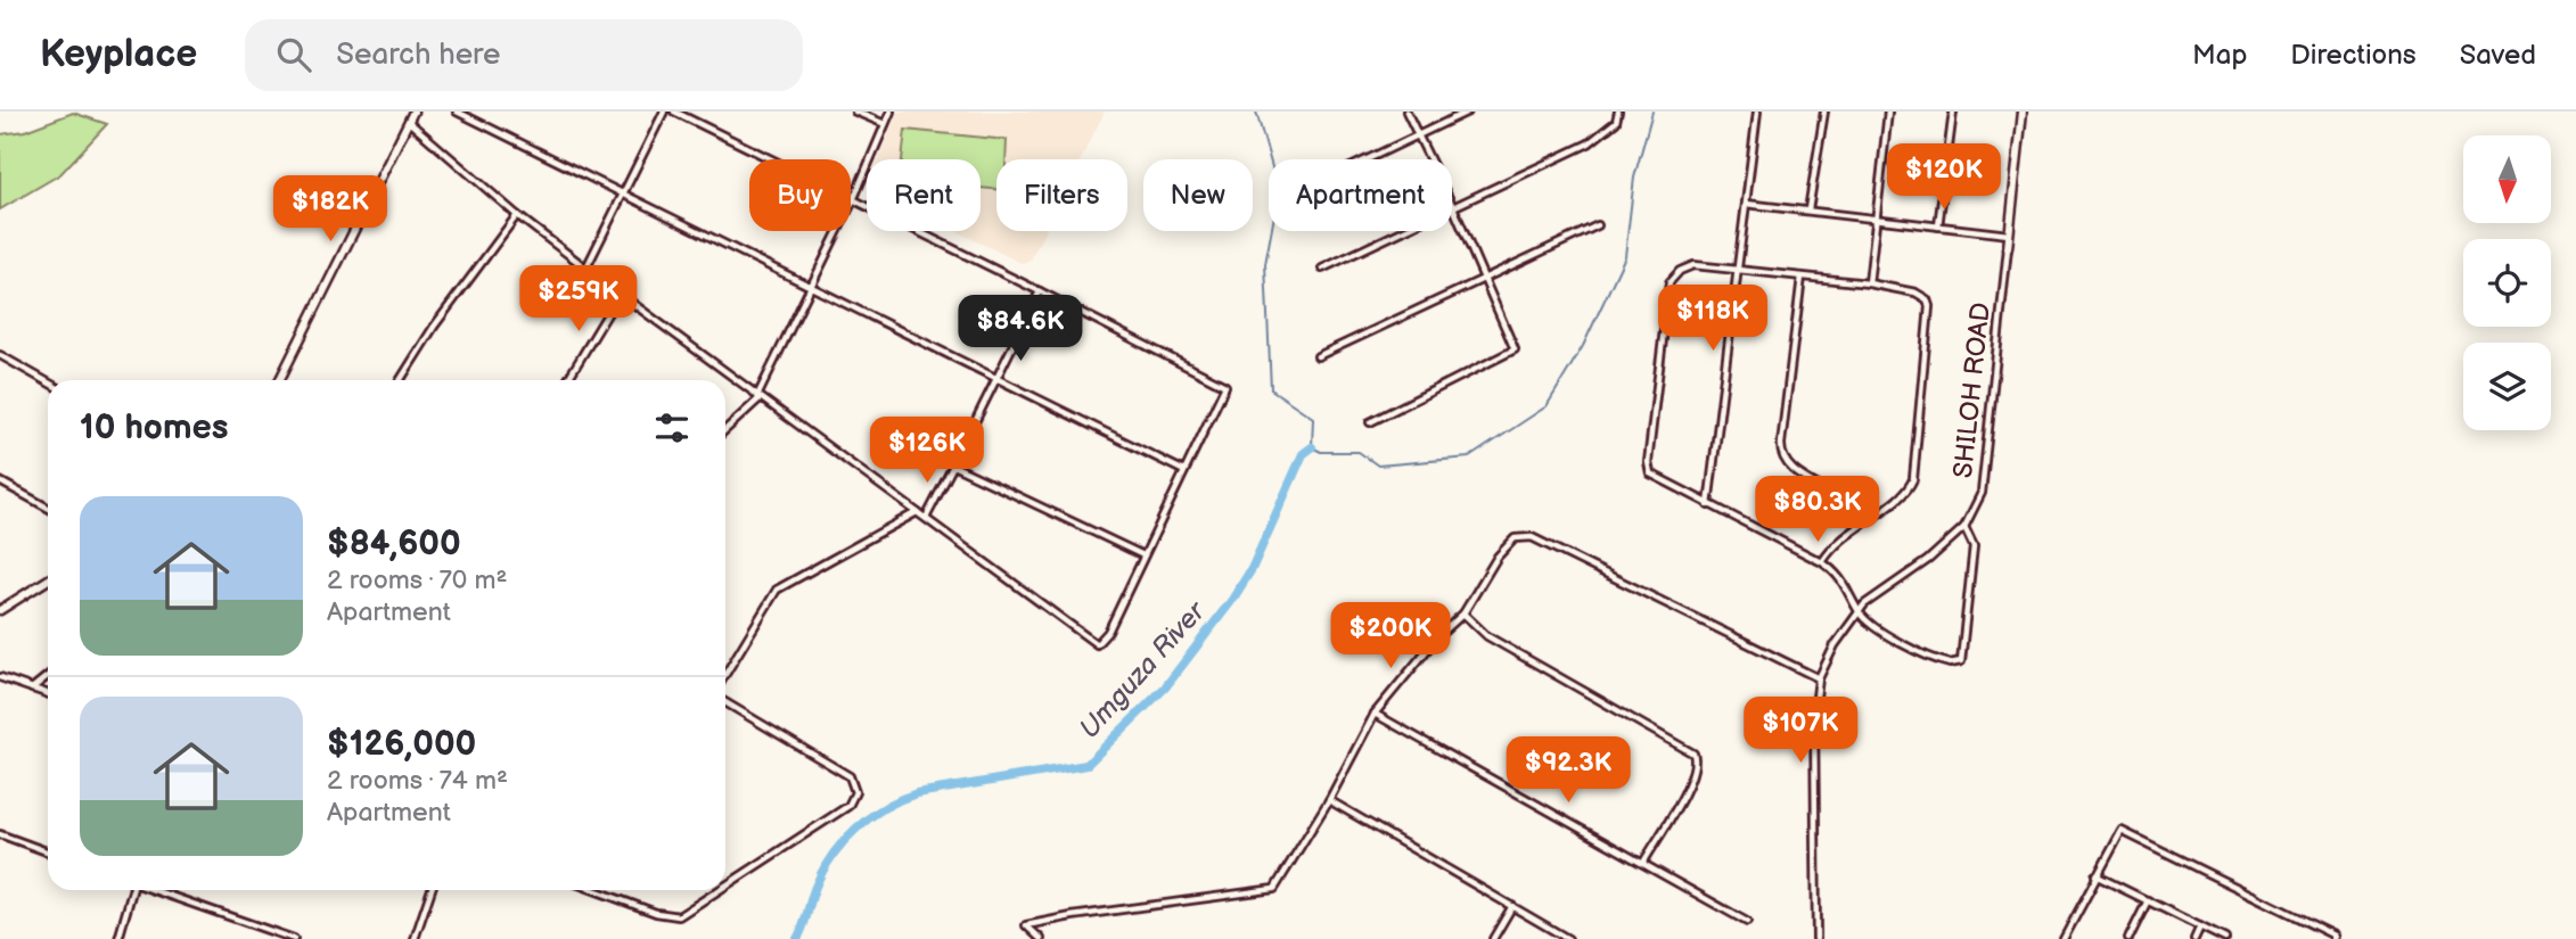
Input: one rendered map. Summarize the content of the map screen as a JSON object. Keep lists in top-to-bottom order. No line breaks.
{"streets":{"street":["SHILOH ROAD"]},"water":["Umguza River"],"north":"bottom","page":{"header":"Keyplace","search":"Search here","nav":["Map","Directions","Saved"],"price":["$120K","$182K","$259K","$118K","$84.6K","$126K","$80.3K","$200K","$107K","$92.3K"],"chip":["Buy","Rent","Filters","New","Apartment"],"heading":"10 homes","list":[{"name":"$84,600","note":"2 rooms · 70 m² · Apartment"},{"name":"$126,000","note":"2 rooms · 74 m² · Apartment"}]}}
